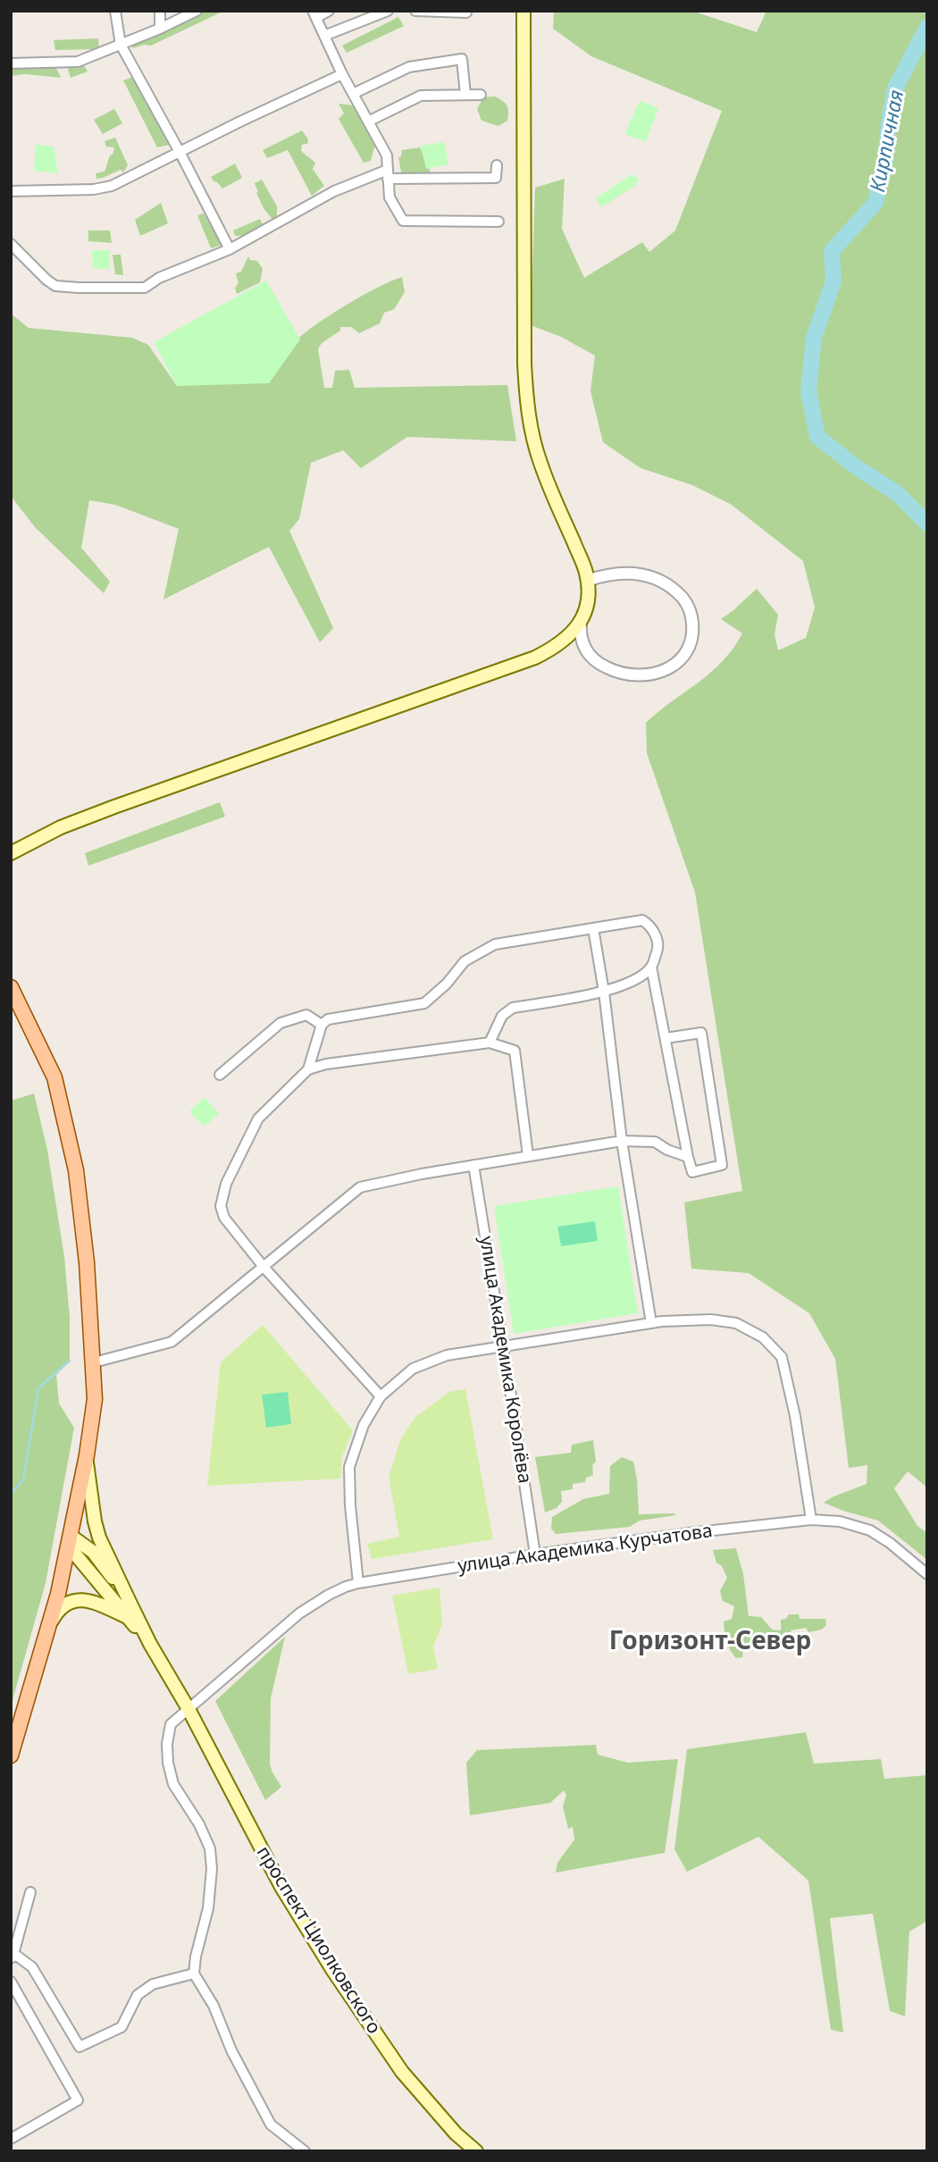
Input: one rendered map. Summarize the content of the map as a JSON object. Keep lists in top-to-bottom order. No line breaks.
{"streets":{"main road":["проспект Циолковского"],"street":["улица Академика Королёва","улица Академика Курчатова"]},"crossings":[["улица Академика Королёва","улица Академика Курчатова"],["улица Академика Курчатова","проспект Циолковского"]],"districts":["Горизонт-Север"],"water":["Кирпичная"]}
